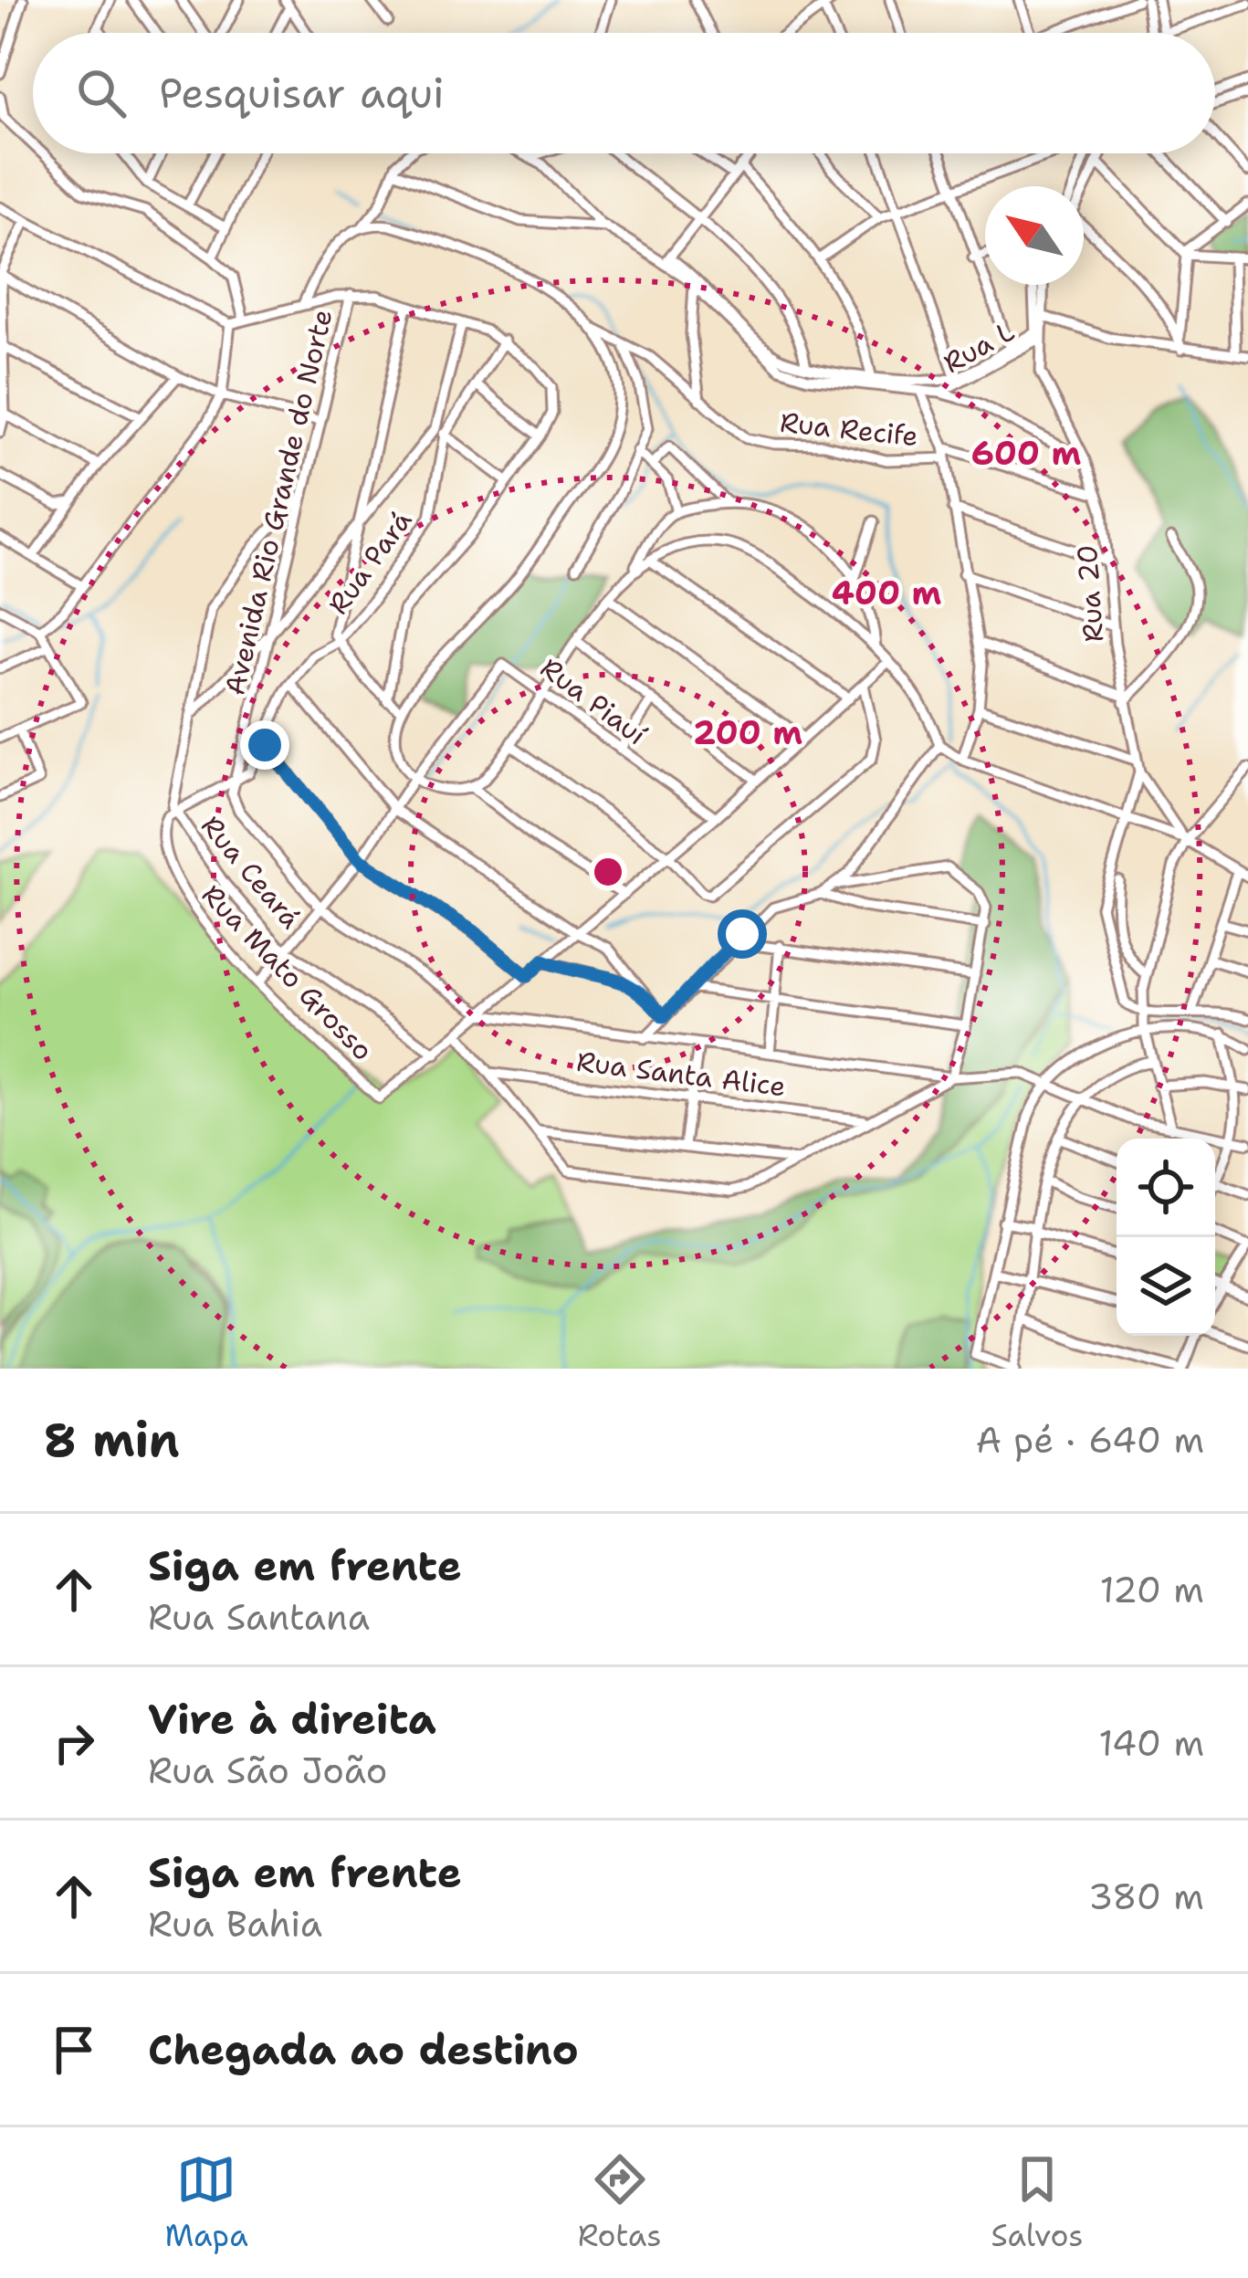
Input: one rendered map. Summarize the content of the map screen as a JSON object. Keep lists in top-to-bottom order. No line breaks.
{"streets":{"street":["Rua L","Rua Recife","Avenida Rio Grande do Norte","Rua Pará","Rua 20","Rua Piauí","Rua Ceará","Rua Mato Grosso","Rua Santa Alice"]},"crossings":[["Rua L","Rua 20"],["Avenida Rio Grande do Norte","Rua Pará"],["Avenida Rio Grande do Norte","Rua Ceará"],["Rua Pará","Rua Ceará"],["Rua Pará","Rua Mato Grosso"],["Rua Ceará","Rua Mato Grosso"]],"north":"top left","page":{"search":"Pesquisar aqui","heading":["8 min","A pé · 640 m"],"list":[["Siga em frente","Rua Santana","120 m"],["Vire à direita","Rua São João","140 m"],["Siga em frente","Rua Bahia","380 m"],"Chegada ao destino"],"nav":["Mapa","Rotas","Salvos"]},"rings":["600 m","400 m","200 m"]}
